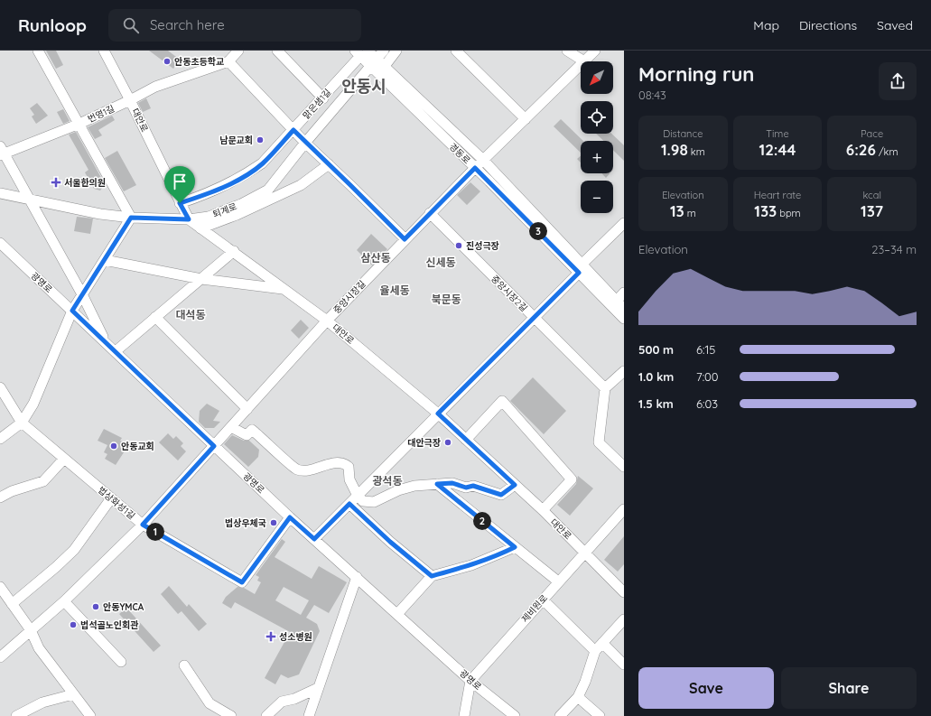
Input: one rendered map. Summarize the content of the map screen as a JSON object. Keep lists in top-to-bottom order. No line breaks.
{"streets":{"street":["맑은샘1길","번영1길","대안로","경동로","퇴계로","광명로","중앙시장2길","중앙시장길","법상화성1길","제비원로"]},"crossings":[["맑은샘1길","대안로"],["맑은샘1길","경동로"],["번영1길","대안로"],["대안로","퇴계로"],["대안로","중앙시장길"],["대안로","제비원로"],["경동로","퇴계로"],["경동로","중앙시장길"],["광명로","중앙시장길"],["광명로","법상화성1길"],["광명로","제비원로"],["중앙시장2길","중앙시장길"],["중앙시장길","법상화성1길"]],"districts":["안동시","삼산동","신세동","율세동","북문동","대석동","광석동"],"places":{"other":["안동초등학교","남문교회","진성극장","대안극장","안동교회","법상우체국","안동YMCA","법석골노인회관"],"health":["서울한의원","성소병원"]},"north":"bottom left","page":{"header":"Runloop","search":"Search here","nav":["Map","Directions","Saved"],"heading":["Morning run","08:43"],"map_buttons":["+","−"],"stats":[["Distance","1.98 km"],["Time","12:44"],["Pace","6:26 /km"],["Elevation","13 m"],["Heart rate","133 bpm"],["kcal","137"]],"pins":["3","2","1"],"chart":["Elevation","23–34 m"],"list":[{"name":"500 m","note":"6:15"},{"name":"1.0 km","note":"7:00"},{"name":"1.5 km","note":"6:03"}],"buttons":["Save","Share"]}}
